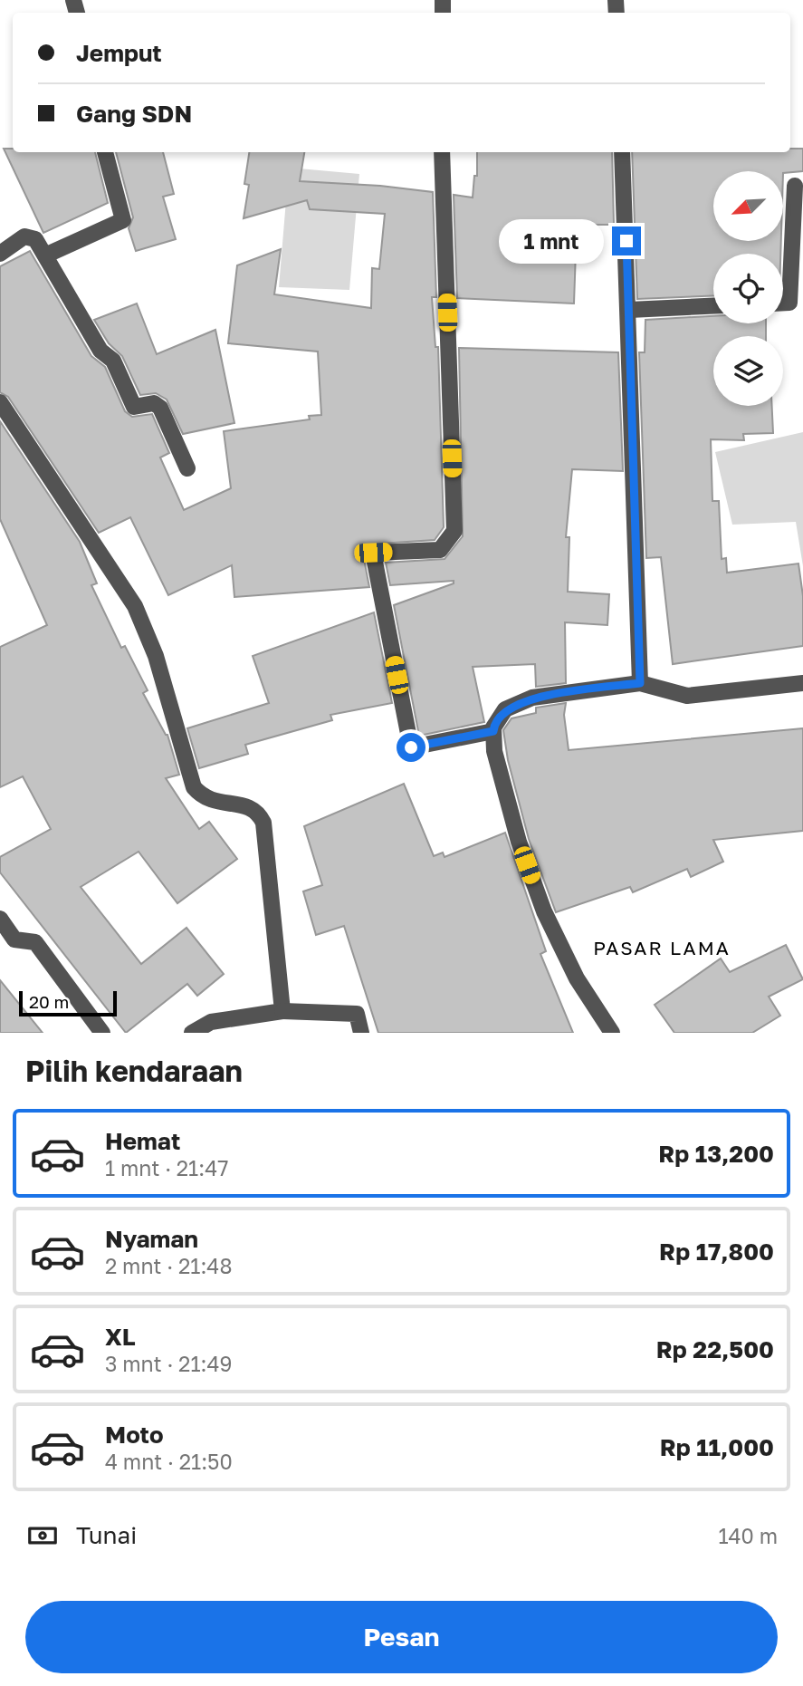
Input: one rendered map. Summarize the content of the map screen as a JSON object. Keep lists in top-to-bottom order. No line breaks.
{"districts":["PASAR LAMA"],"scale_bar":"20 m","north":"bottom left","page":{"banner":["Jemput","Gang SDN"],"bubble":"1 mnt","scale":"20 m","heading":"Pilih kendaraan","list":[{"name":"Hemat","note":"1 mnt · 21:47","value":"Rp 13,200"},{"name":"Nyaman","note":"2 mnt · 21:48","value":"Rp 17,800"},{"name":"XL","note":"3 mnt · 21:49","value":"Rp 22,500"},{"name":"Moto","note":"4 mnt · 21:50","value":"Rp 11,000"}],"pay":["Tunai","140 m"],"buttons":"Pesan"}}
